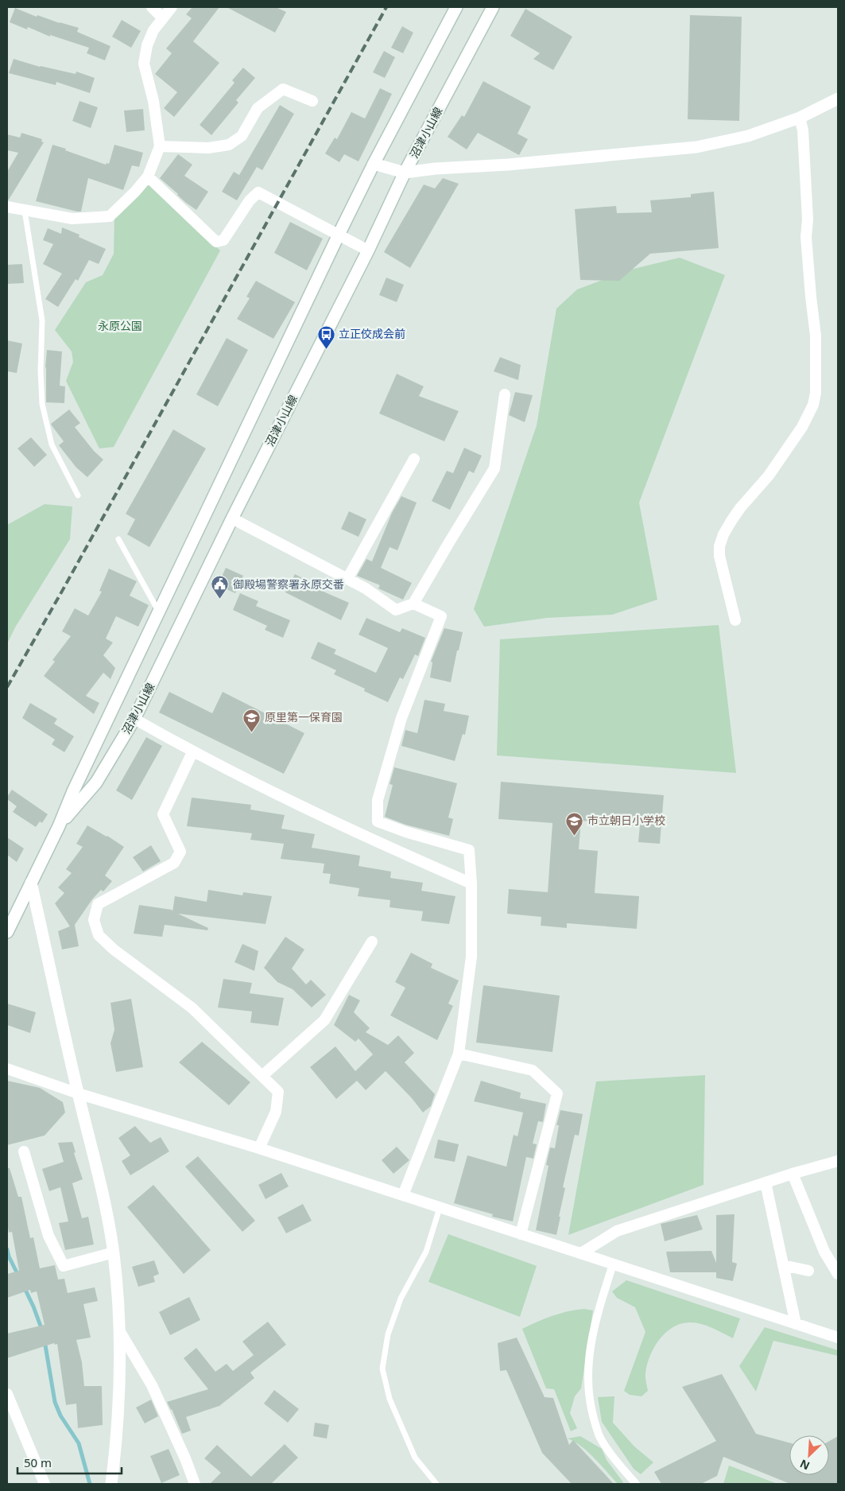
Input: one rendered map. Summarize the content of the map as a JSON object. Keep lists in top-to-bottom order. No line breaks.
{"streets":{"main road":["沼津小山線"]},"parks":["永原公園"],"places":{"bus stop":["立正佼成会前"],"public building":["御殿場警察署永原交番"],"school or university":["原里第一保育園","市立朝日小学校"]},"scale_bar":"50 m","north":"bottom left"}
